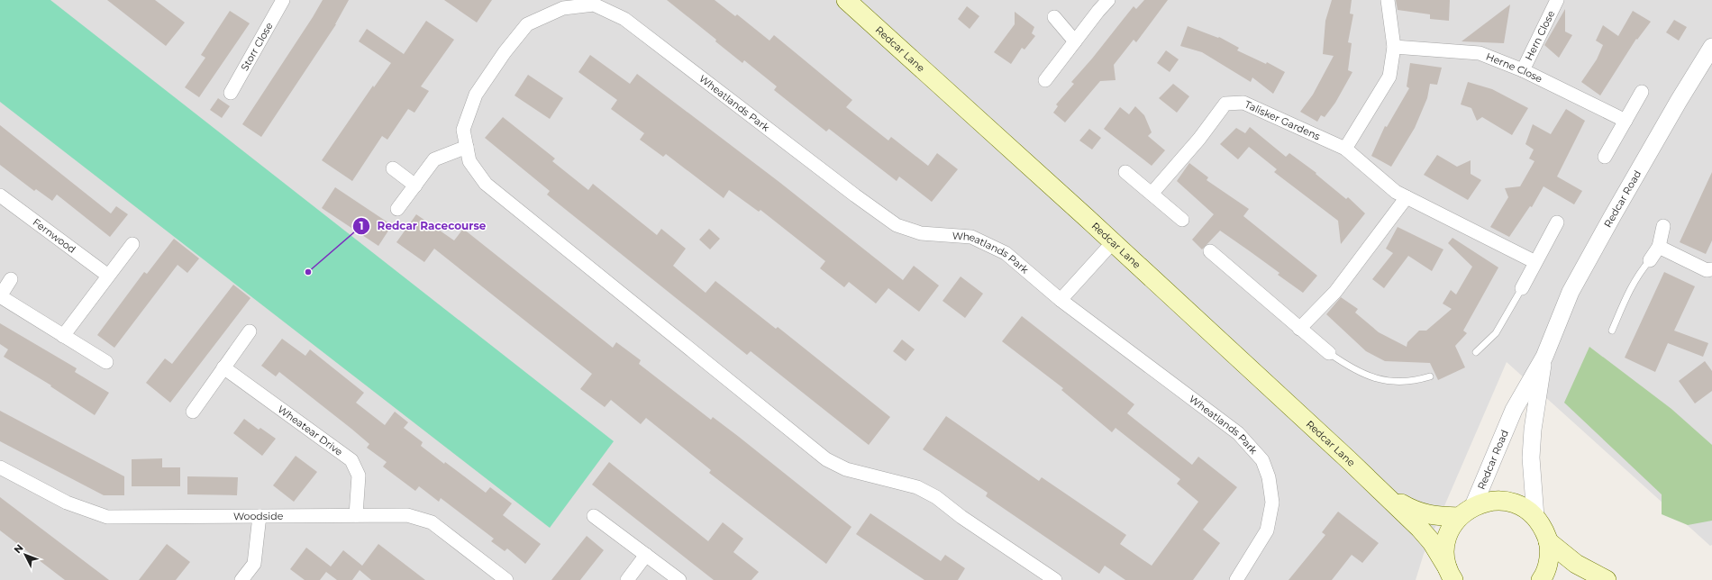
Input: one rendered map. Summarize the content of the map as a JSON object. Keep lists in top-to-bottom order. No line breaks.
{"streets":{"main road":["Redcar Lane"],"street":["Hern Close","Storr Close","Herne Close","Wheatlands Park","Talisker Gardens","Redcar Road","Fernwood","Wheatear Drive","Woodside"]},"crossings":[["Hern Close","Herne Close"],["Redcar Lane","Redcar Road"],["Wheatear Drive","Woodside"]],"places":["Redcar Racecourse"],"north":"top left"}
